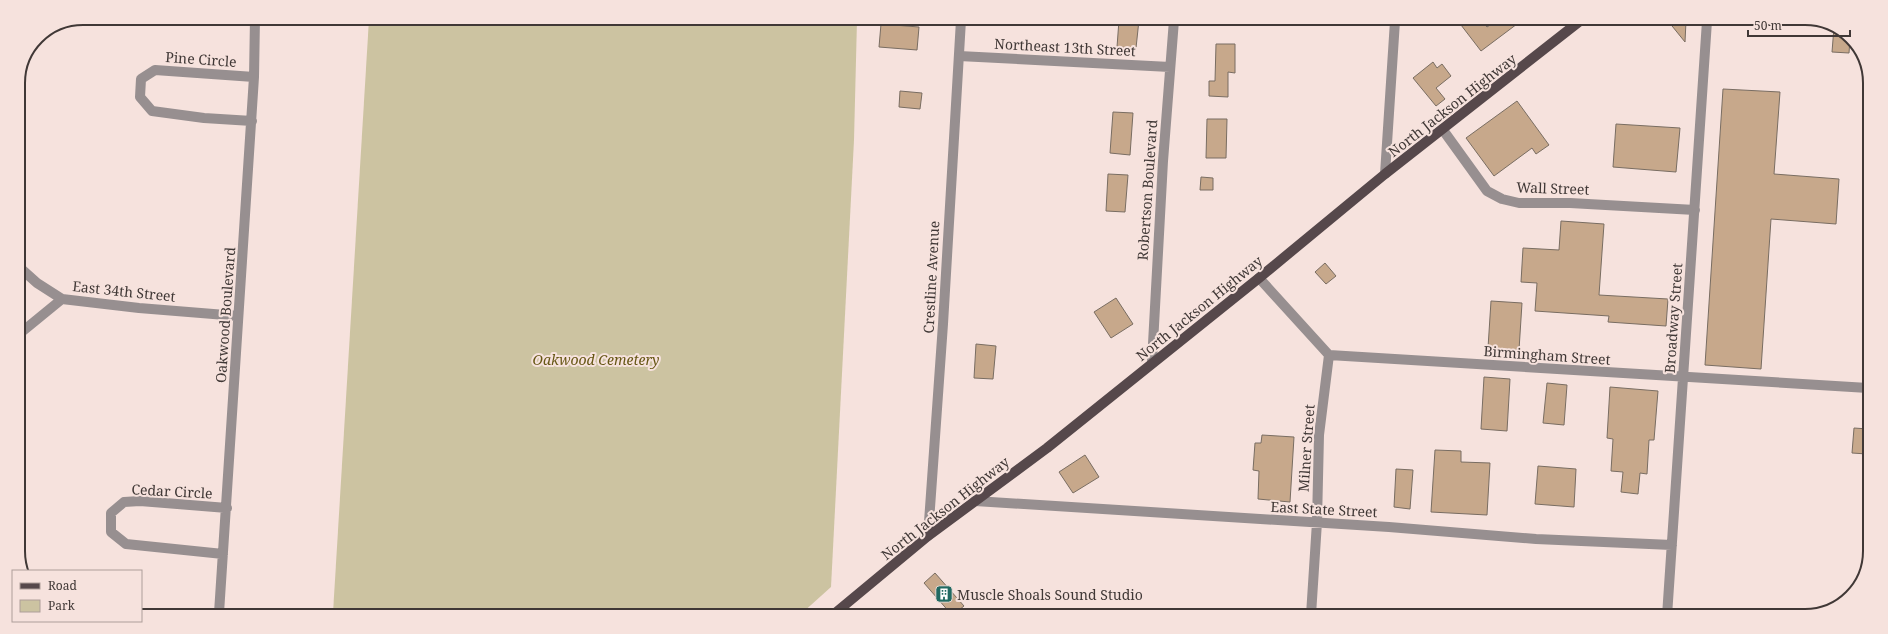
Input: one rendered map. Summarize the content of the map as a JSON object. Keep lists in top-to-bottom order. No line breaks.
{"streets":{"main road":["North Jackson Highway"],"street":["Northeast 13th Street","Pine Circle","Wall Street","Robertson Boulevard","Crestline Avenue","East 34th Street","Oakwood Boulevard","Broadway Street","Birmingham Street","Milner Street","Cedar Circle","East State Street"]},"crossings":[["Northeast 13th Street","Robertson Boulevard"],["Northeast 13th Street","Crestline Avenue"],["Pine Circle","Oakwood Boulevard"],["North Jackson Highway","Wall Street"],["North Jackson Highway","Robertson Boulevard"],["North Jackson Highway","Crestline Avenue"],["North Jackson Highway","East State Street"],["Wall Street","Broadway Street"],["East 34th Street","Oakwood Boulevard"],["Oakwood Boulevard","Cedar Circle"],["Broadway Street","Birmingham Street"],["Broadway Street","East State Street"],["Birmingham Street","Milner Street"],["Milner Street","East State Street"]],"parks":["Oakwood Cemetery"],"places":{"building":["Muscle Shoals Sound Studio"]},"legend":["Road","Park"],"scale_bar":"50 m"}
